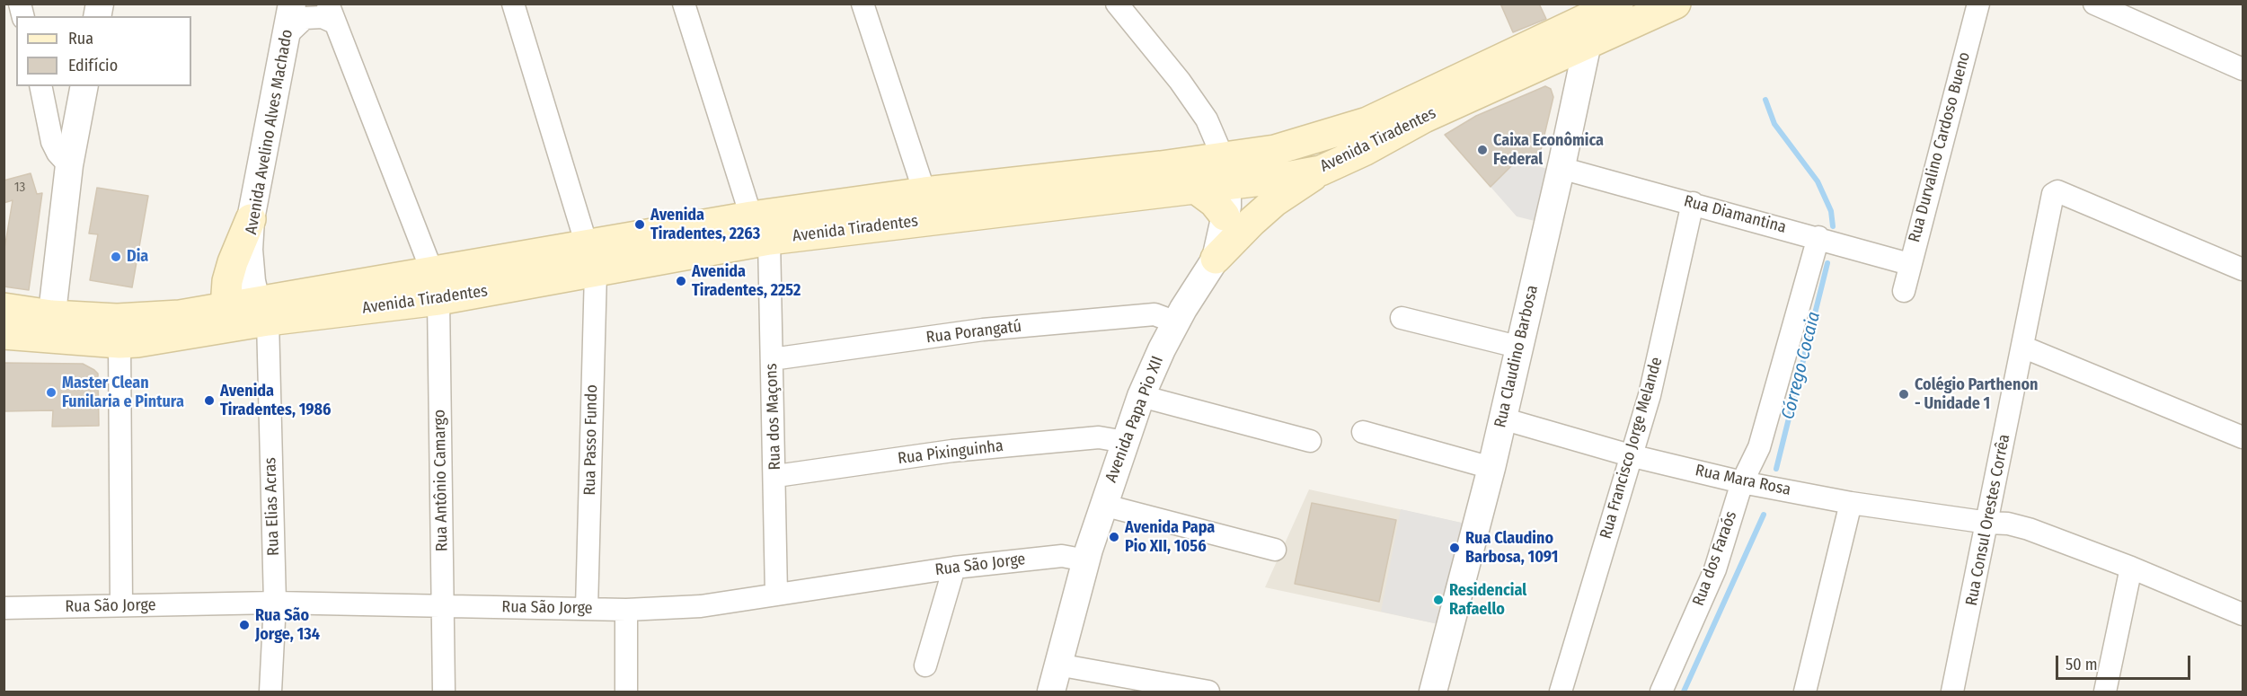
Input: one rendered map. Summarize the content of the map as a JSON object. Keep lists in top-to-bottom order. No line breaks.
{"streets":{"main road":["Avenida Tiradentes"],"street":["Avenida Avelino Alves Machado","Rua Durvalino Cardoso Bueno","Rua Diamantina","Rua Porangatú","Rua Claudino Barbosa","Rua dos Maçons","Avenida Papa Pio XII","Rua Passo Fundo","Rua Francisco Jorge Melande","Rua Pixinguinha","Rua Antônio Camargo","Rua Mara Rosa","Rua Elias Acras","Rua Consul Orestes Corrêa","Rua dos Faraós","Rua São Jorge"]},"crossings":[["Avenida Avelino Alves Machado","Avenida Tiradentes"],["Avenida Avelino Alves Machado","Rua Elias Acras"],["Avenida Tiradentes","Rua Claudino Barbosa"],["Avenida Tiradentes","Rua dos Maçons"],["Avenida Tiradentes","Avenida Papa Pio XII"],["Avenida Tiradentes","Rua Passo Fundo"],["Avenida Tiradentes","Rua Antônio Camargo"],["Avenida Tiradentes","Rua Elias Acras"],["Rua Durvalino Cardoso Bueno","Rua Diamantina"],["Rua Diamantina","Rua Claudino Barbosa"],["Rua Diamantina","Rua Francisco Jorge Melande"],["Rua Diamantina","Rua dos Faraós"],["Rua Porangatú","Rua dos Maçons"],["Rua Porangatú","Avenida Papa Pio XII"],["Rua Claudino Barbosa","Rua Mara Rosa"],["Rua dos Maçons","Rua Pixinguinha"],["Rua dos Maçons","Rua São Jorge"],["Avenida Papa Pio XII","Rua Pixinguinha"],["Avenida Papa Pio XII","Rua São Jorge"],["Rua Passo Fundo","Rua São Jorge"],["Rua Francisco Jorge Melande","Rua Mara Rosa"],["Rua Antônio Camargo","Rua São Jorge"],["Rua Mara Rosa","Rua Consul Orestes Corrêa"],["Rua Mara Rosa","Rua dos Faraós"],["Rua Elias Acras","Rua São Jorge"]],"water":["Córrego Cocaia"],"places":["Caixa Econômica Federal","Avenida Tiradentes, 2263","Dia","Avenida Tiradentes, 2252","Master Clean Funilaria e Pintura","Colégio Parthenon - Unidade 1","Avenida Tiradentes, 1986","Avenida Papa Pio XII, 1056","Rua Claudino Barbosa, 1091","Residencial Rafaello","Rua São Jorge, 134"],"house_numbers":["13"],"legend":["Rua","Edifício"],"scale_bar":"50 m"}
